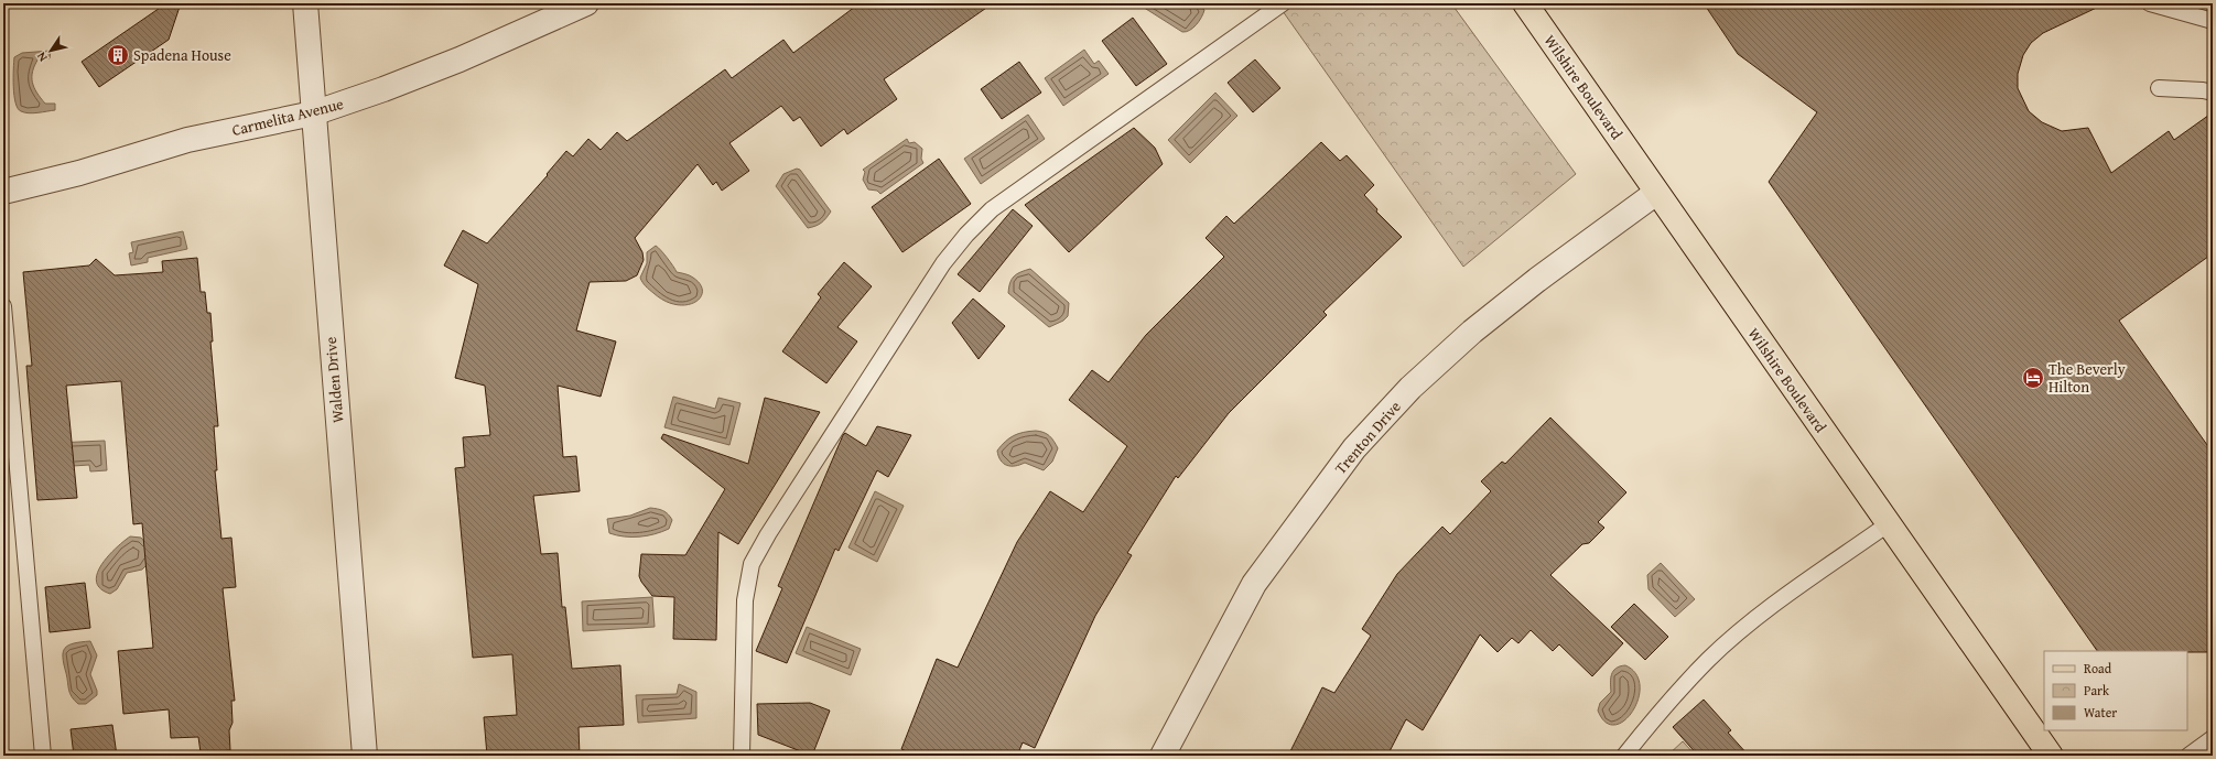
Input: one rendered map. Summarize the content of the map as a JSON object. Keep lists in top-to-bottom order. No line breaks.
{"streets":{"main road":["Wilshire Boulevard"],"street":["Carmelita Avenue","Walden Drive","Trenton Drive"]},"crossings":[["Wilshire Boulevard","Trenton Drive"],["Carmelita Avenue","Walden Drive"]],"places":{"building":["Spadena House"],"hotel":["The Beverly Hilton"]},"legend":["Road","Park","Water"],"north":"bottom left"}
